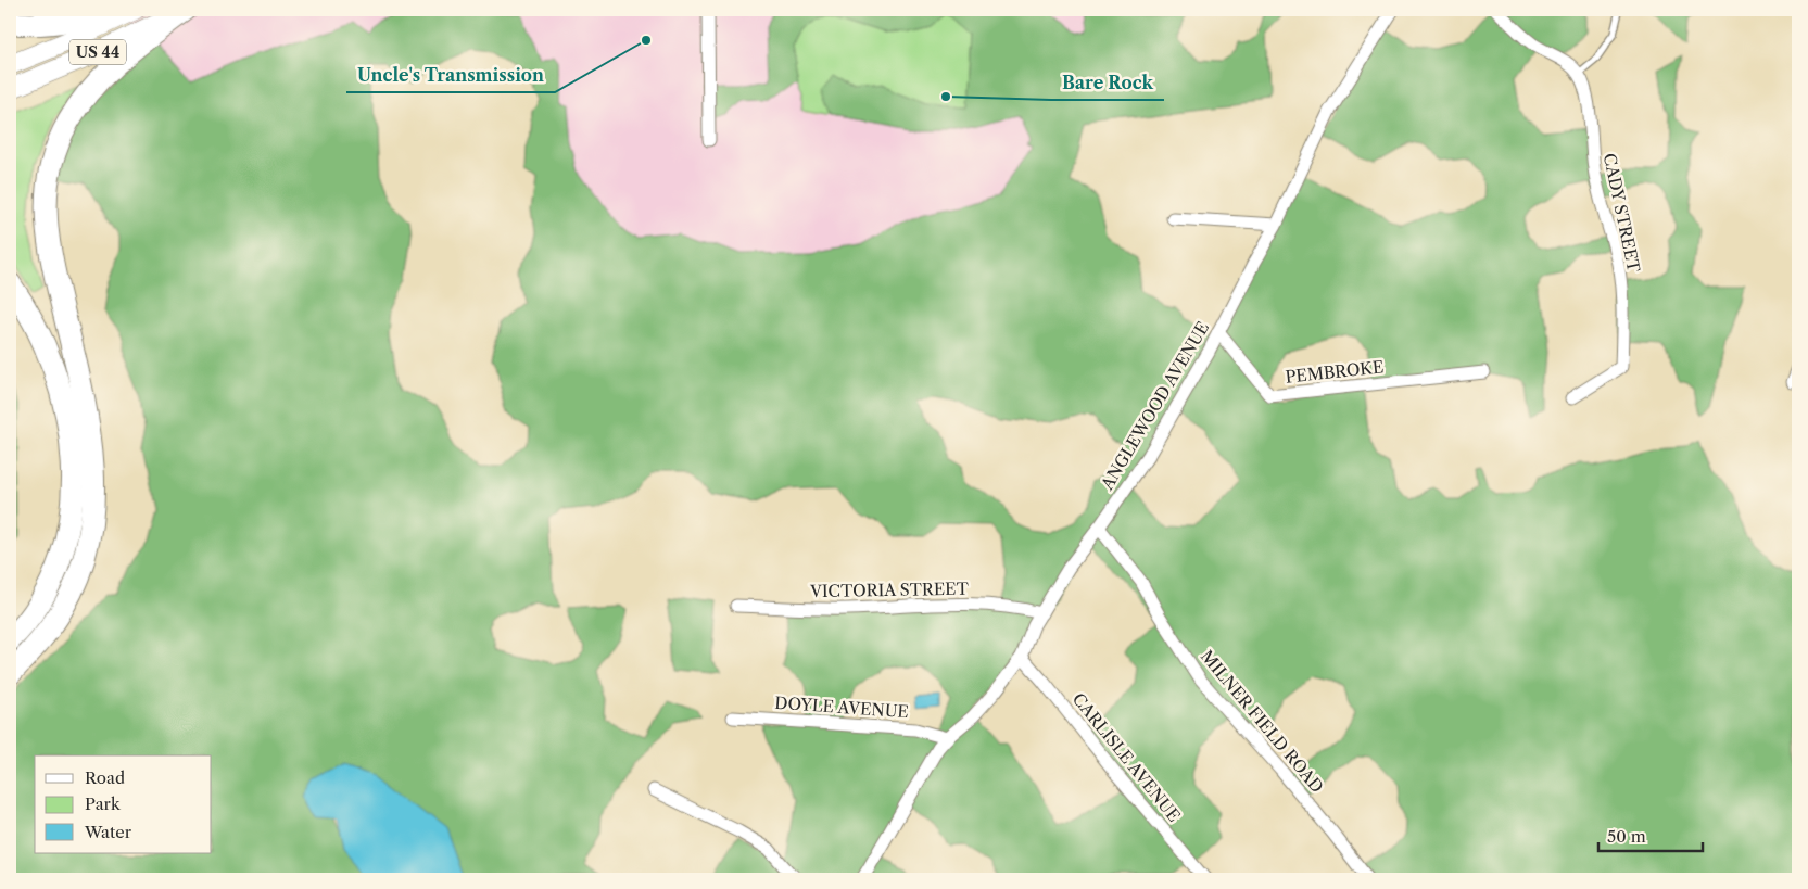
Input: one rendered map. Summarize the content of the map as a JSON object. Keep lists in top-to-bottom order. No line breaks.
{"streets":{"main road":["US 44"],"street":["CADY STREET","PEMBROKE","ANGLEWOOD AVENUE","VICTORIA STREET","DOYLE AVENUE","MILNER FIELD ROAD","CARLISLE AVENUE"]},"crossings":[["PEMBROKE","ANGLEWOOD AVENUE"],["ANGLEWOOD AVENUE","VICTORIA STREET"],["ANGLEWOOD AVENUE","DOYLE AVENUE"],["ANGLEWOOD AVENUE","MILNER FIELD ROAD"],["ANGLEWOOD AVENUE","CARLISLE AVENUE"]],"places":["Uncle's Transmission","Bare Rock"],"legend":["Road","Park","Water"],"scale_bar":"50 m"}
